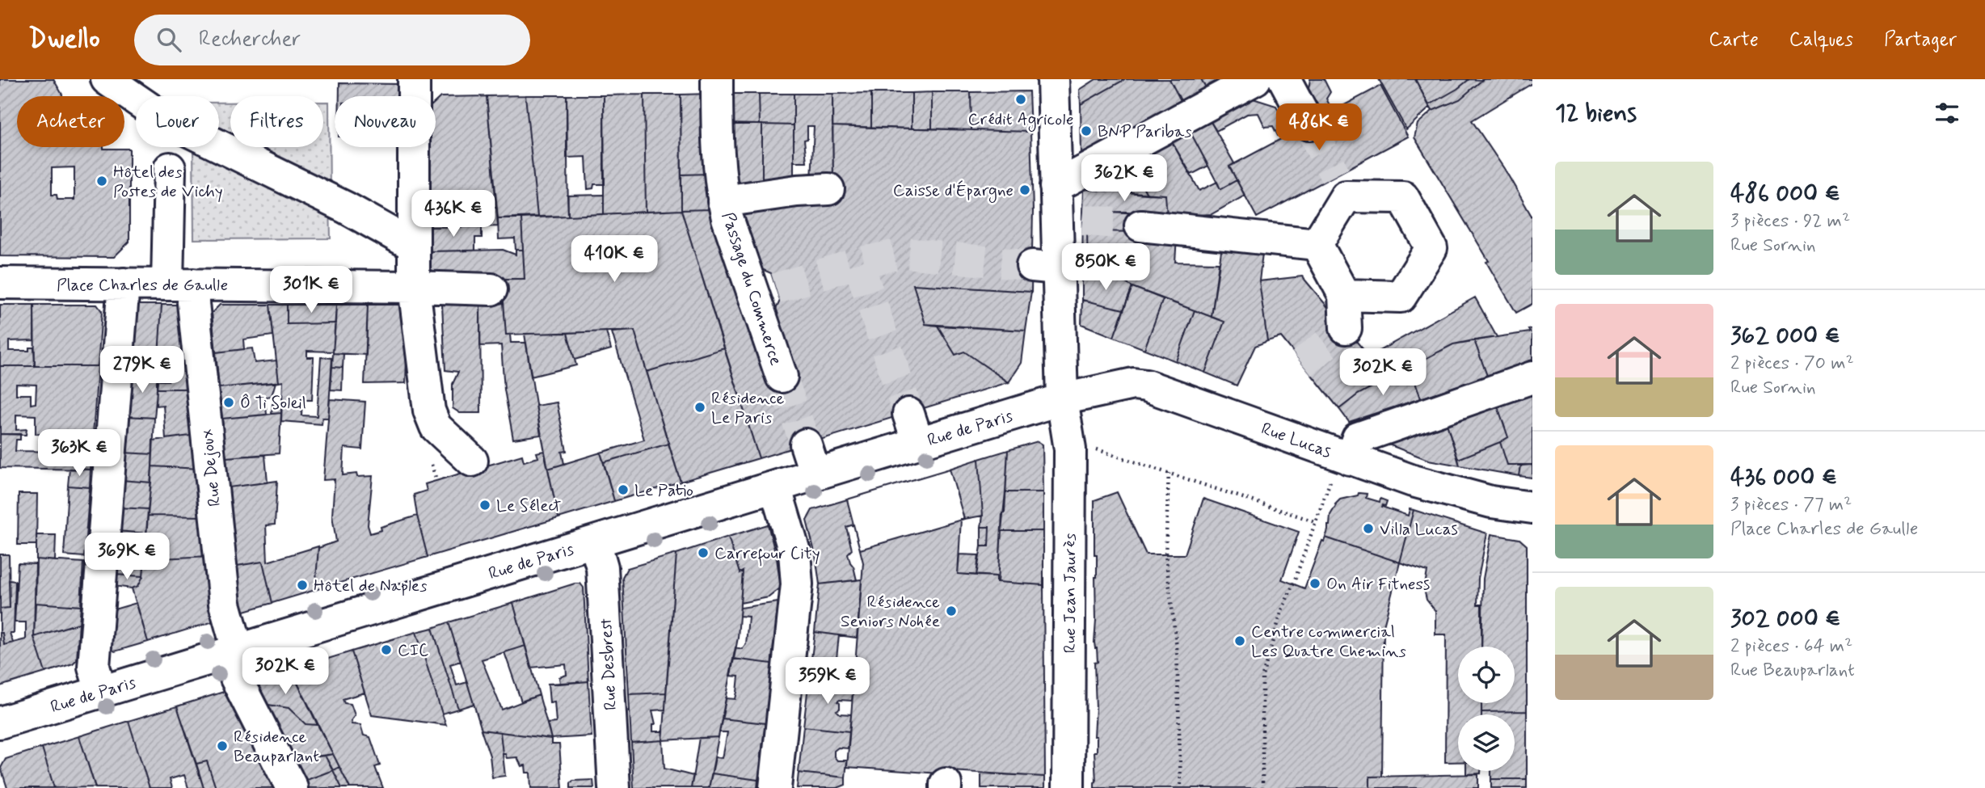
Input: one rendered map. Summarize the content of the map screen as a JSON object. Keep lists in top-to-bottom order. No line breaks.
{"streets":{"street":["Place Charles de Gaulle","Passage du Commerce","Rue de Paris","Rue Lucas","Rue Dejoux","Rue Jean Jaurès","Rue Desbrest"]},"crossings":[["Place Charles de Gaulle","Rue Dejoux"],["Rue de Paris","Rue Lucas"],["Rue de Paris","Rue Dejoux"],["Rue de Paris","Rue Jean Jaurès"],["Rue de Paris","Rue Desbrest"],["Rue Lucas","Rue Jean Jaurès"]],"places":["Crédit Agricole","BNP Paribas","Hôtel des Postes de Vichy","Caisse d'Épargne","Ô Ti Soleil","Résidence Le Paris","Le Patio","Le Sélect","Villa Lucas","Carrefour City","On Air Fitness","Hôtel de Naples","Résidence Seniors Nohée","Centre commercial Les Quatre Chemins","CIC","Résidence Beauparlant"],"page":{"header":"Dwello","search":"Rechercher","nav":["Carte","Calques","Partager"],"heading":"12 biens","chip":["Acheter","Louer","Filtres","Nouveau"],"price":["486K €","362K €","436K €","410K €","850K €","301K €","279K €","302K €","363K €","369K €","302K €","359K €"],"list":[{"name":"486 000 €","note":"3 pièces · 92 m² · Rue Sornin"},{"name":"362 000 €","note":"2 pièces · 70 m² · Rue Sornin"},{"name":"436 000 €","note":"3 pièces · 77 m² · Place Charles de Gaulle"},{"name":"302 000 €","note":"2 pièces · 64 m² · Rue Beauparlant"}]}}
